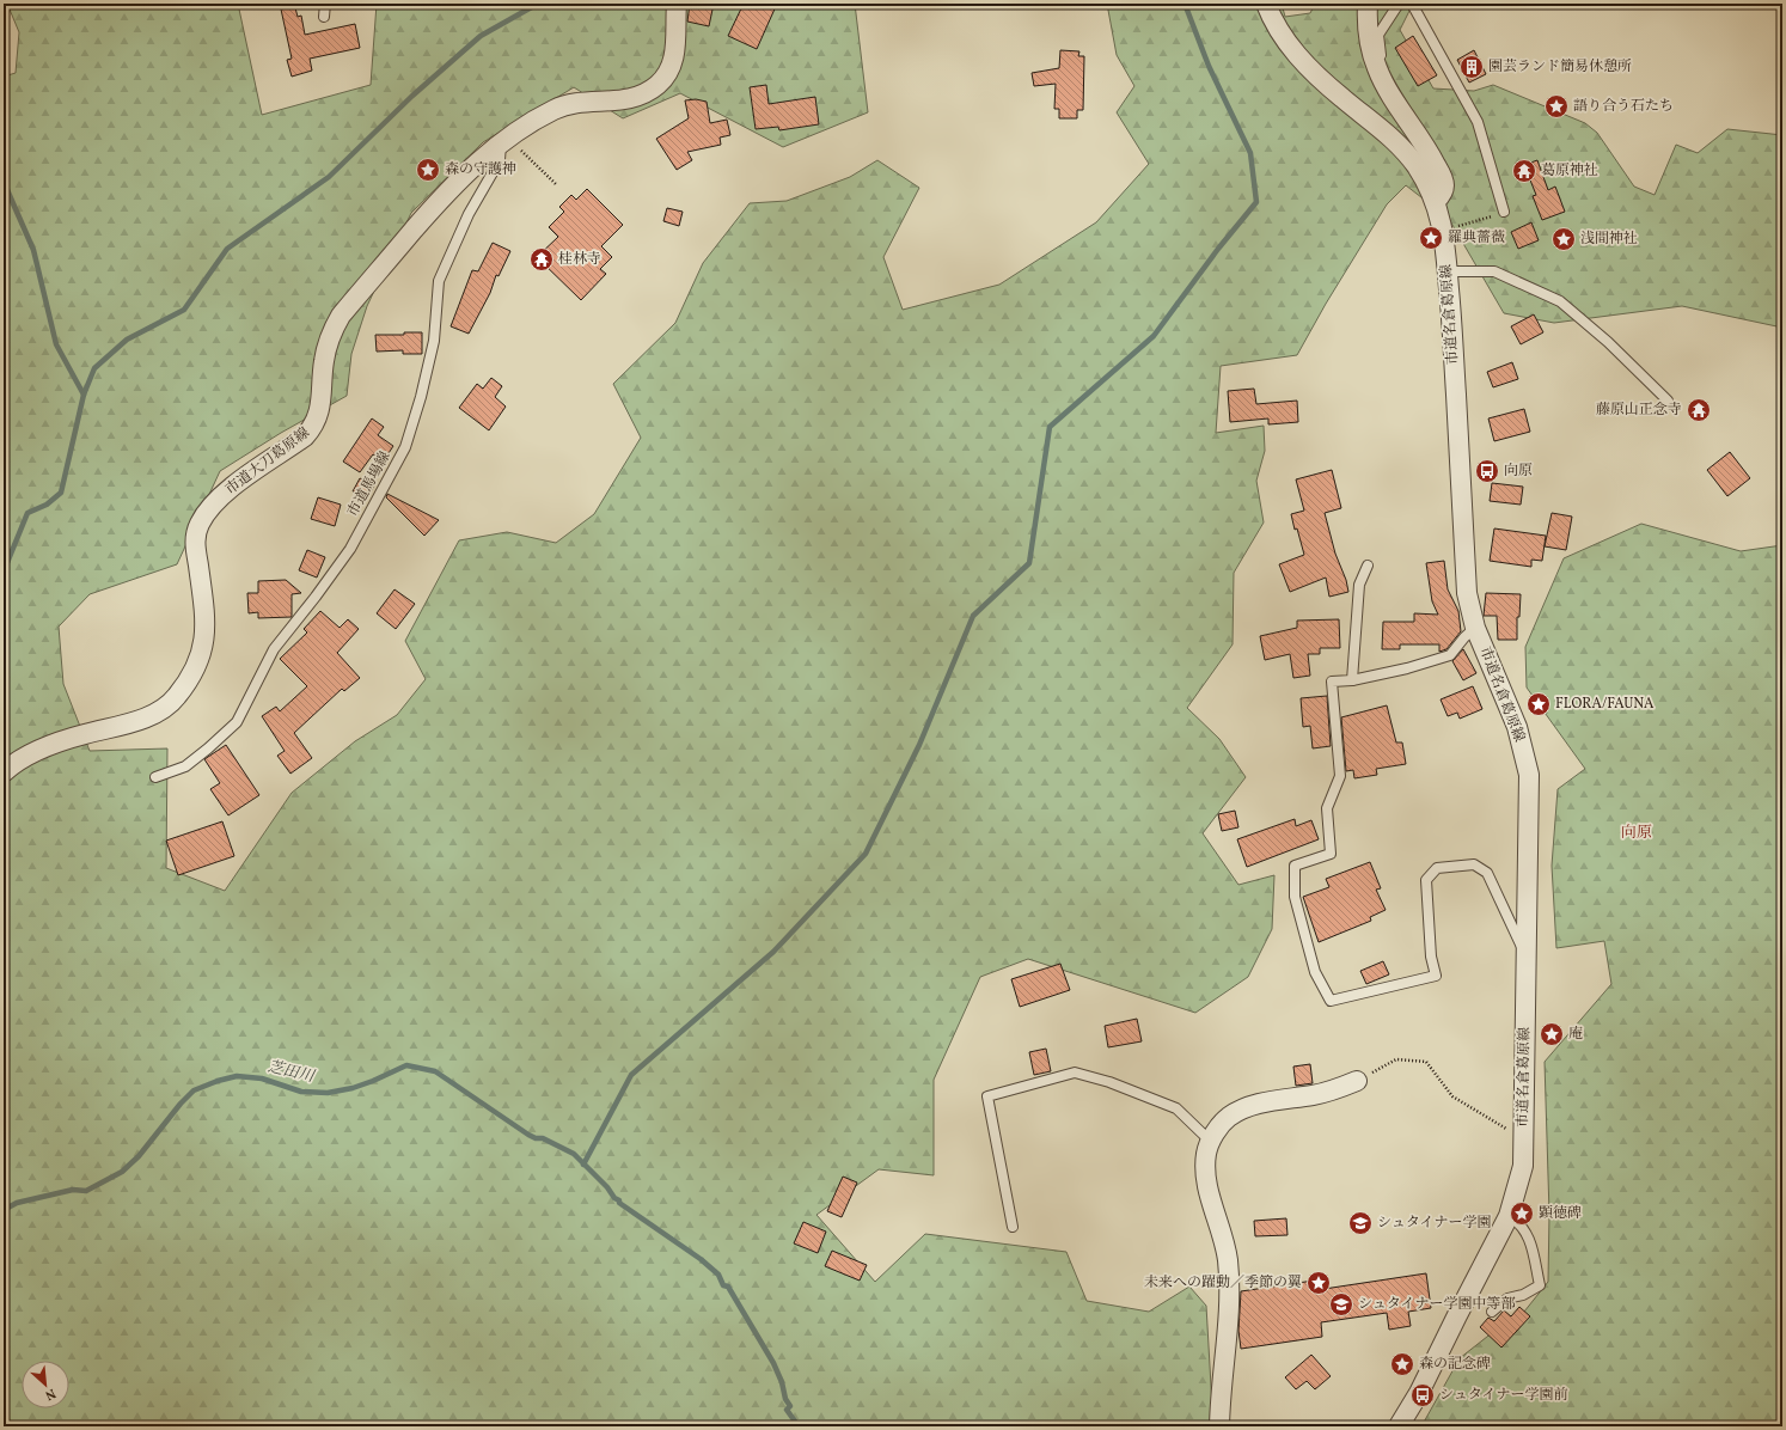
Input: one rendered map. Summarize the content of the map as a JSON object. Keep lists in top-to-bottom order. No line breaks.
{"streets":{"street":["市道名倉葛原線","市道大刀葛原線"],"lane":["市道馬場線"]},"crossings":[["市道大刀葛原線","市道馬場線"]],"districts":["向原"],"water":["芝田川"],"places":{"building":["園芸ランド簡易休憩所"],"place":["語り合う石たち","森の守護神","羅典薔薇","浅間神社","FLORA/FAUNA","庵","顕徳碑","未来への躍動／季節の翼","森の記念碑"],"temple":["葛原神社","桂林寺","藤原山正念寺"],"bus stop":["向原","シュタイナー学園前"],"school or university":["シュタイナー学園","シュタイナー学園中等部"]},"north":"bottom right"}
